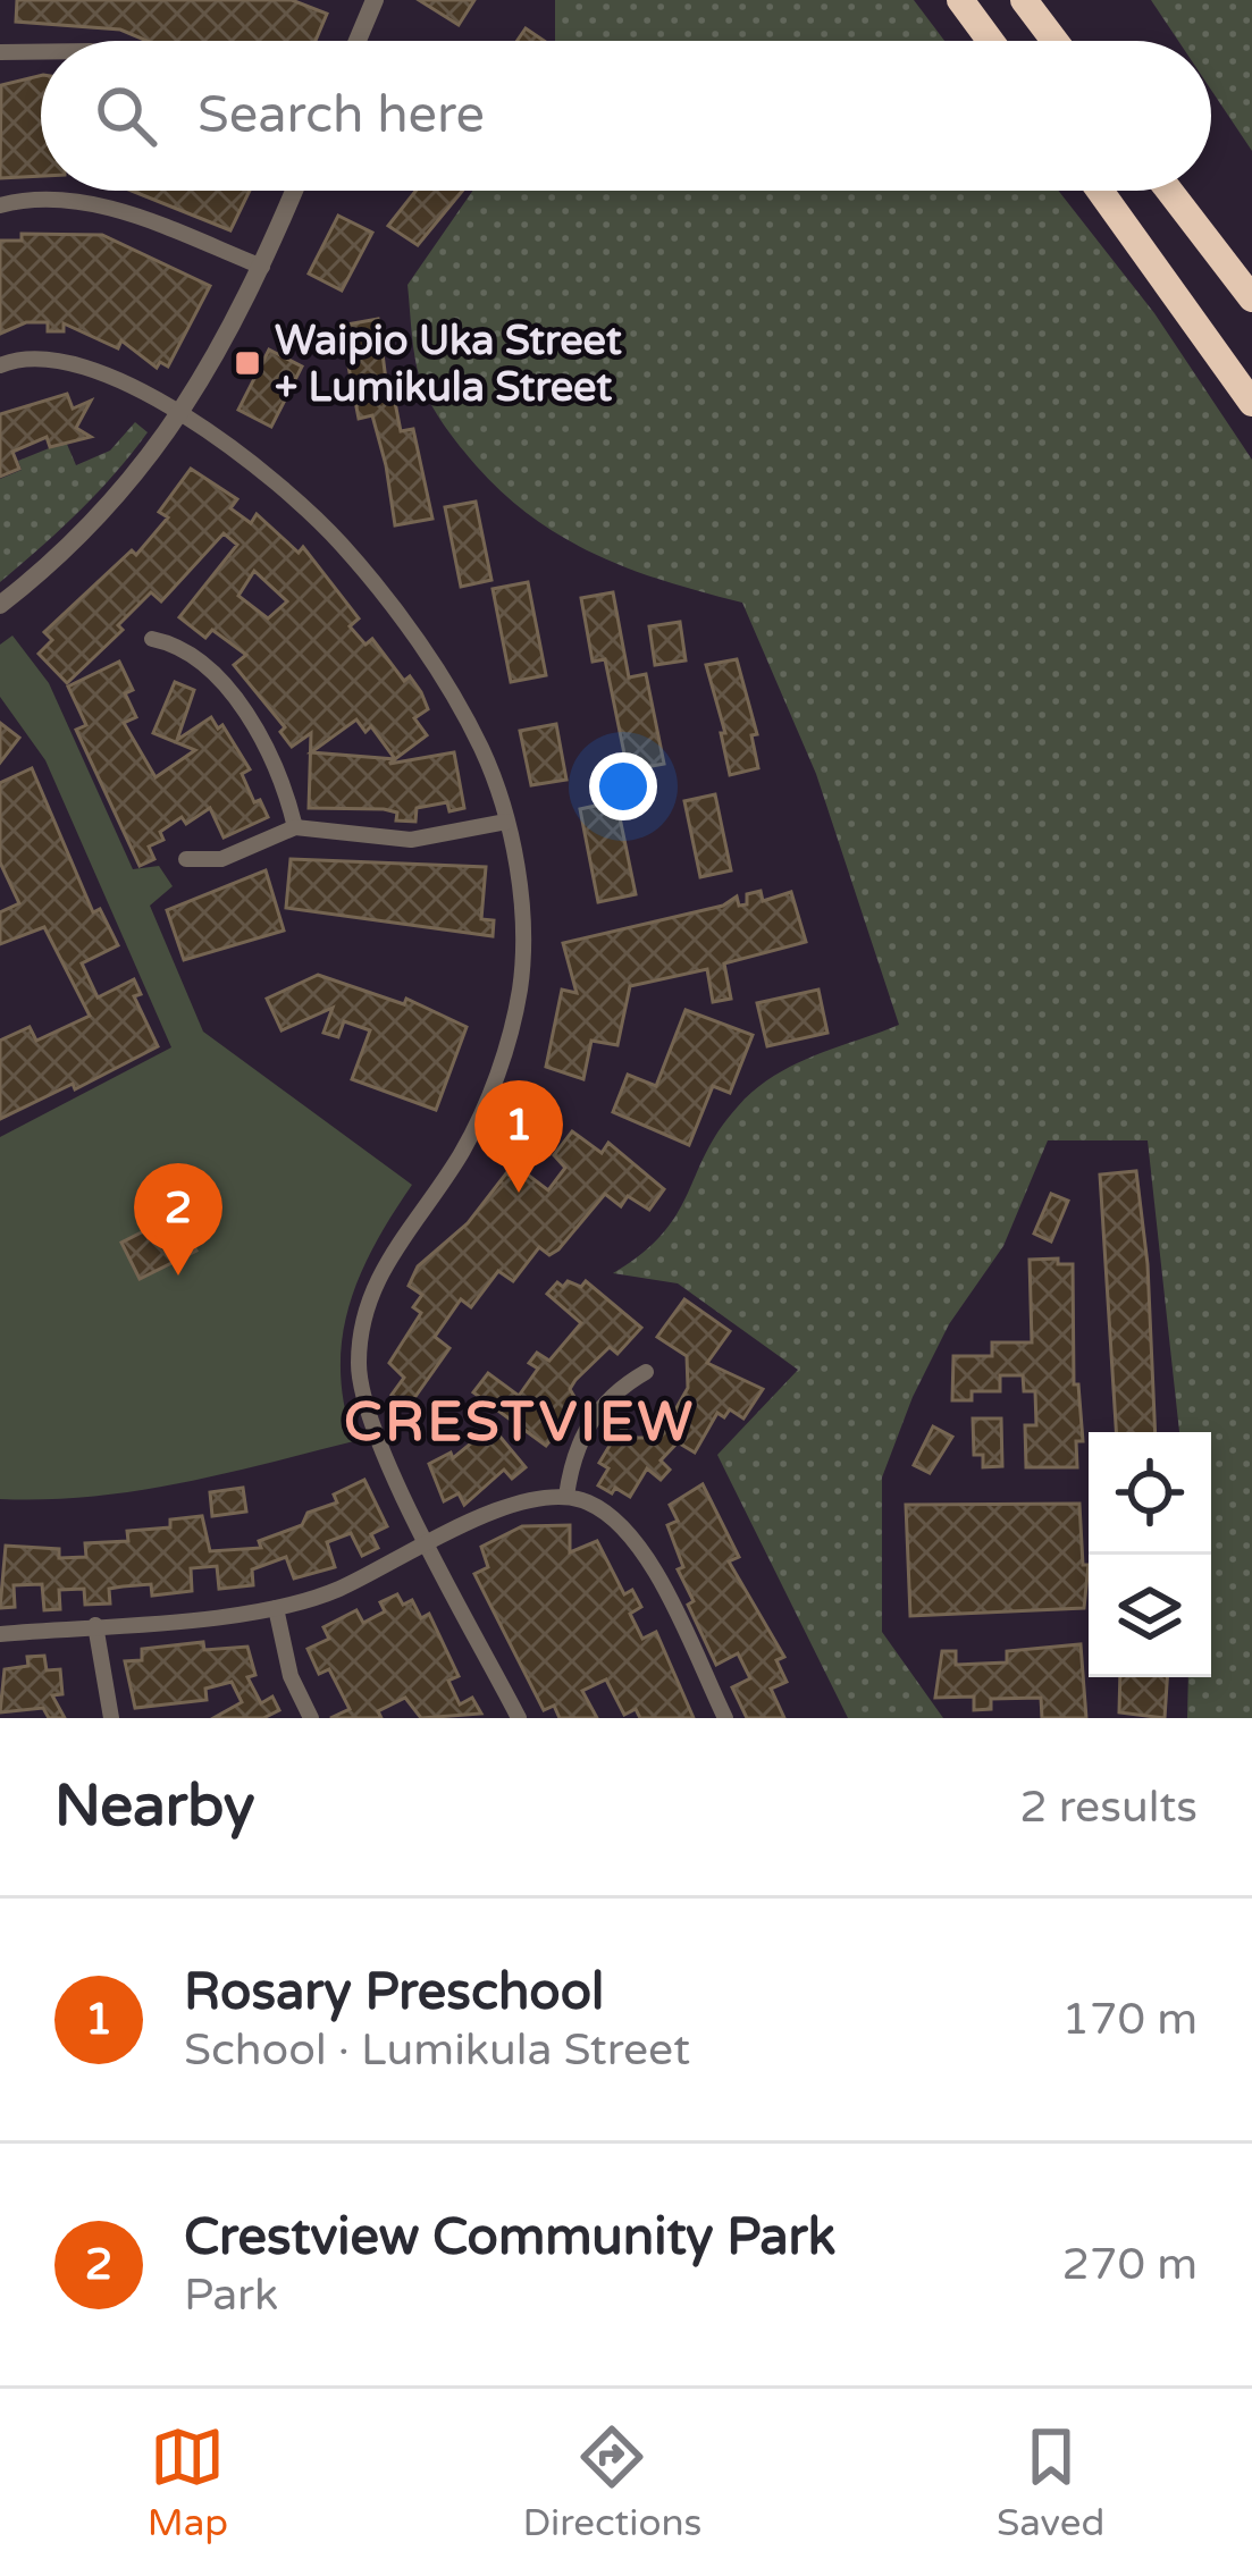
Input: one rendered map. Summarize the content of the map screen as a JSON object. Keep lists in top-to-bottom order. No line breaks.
{"districts":["CRESTVIEW"],"places":{"transit":["Waipio Uka Street + Lumikula Street"]},"page":{"search":"Search here","pins":["1","2"],"heading":["Nearby","2 results"],"list":[{"mark":"1","name":"Rosary Preschool","note":"School · Lumikula Street","value":"170 m"},{"mark":"2","name":"Crestview Community Park","note":"Park","value":"270 m"}],"nav":["Map","Directions","Saved"]}}
